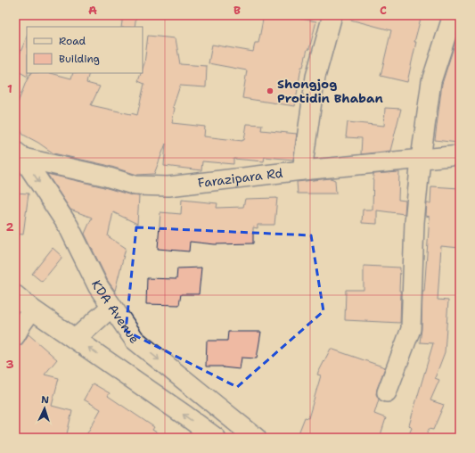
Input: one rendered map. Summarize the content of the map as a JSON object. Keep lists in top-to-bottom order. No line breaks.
{"streets":{"main road":["KDA Avenue"],"street":["Farazipara Rd"]},"crossings":[["Farazipara Rd","KDA Avenue"]],"places":["Shongjog Protidin Bhaban"],"legend":["Road","Building"],"north":"top","grid":{"columns":["A","B","C"],"rows":["1","2","3"]}}
